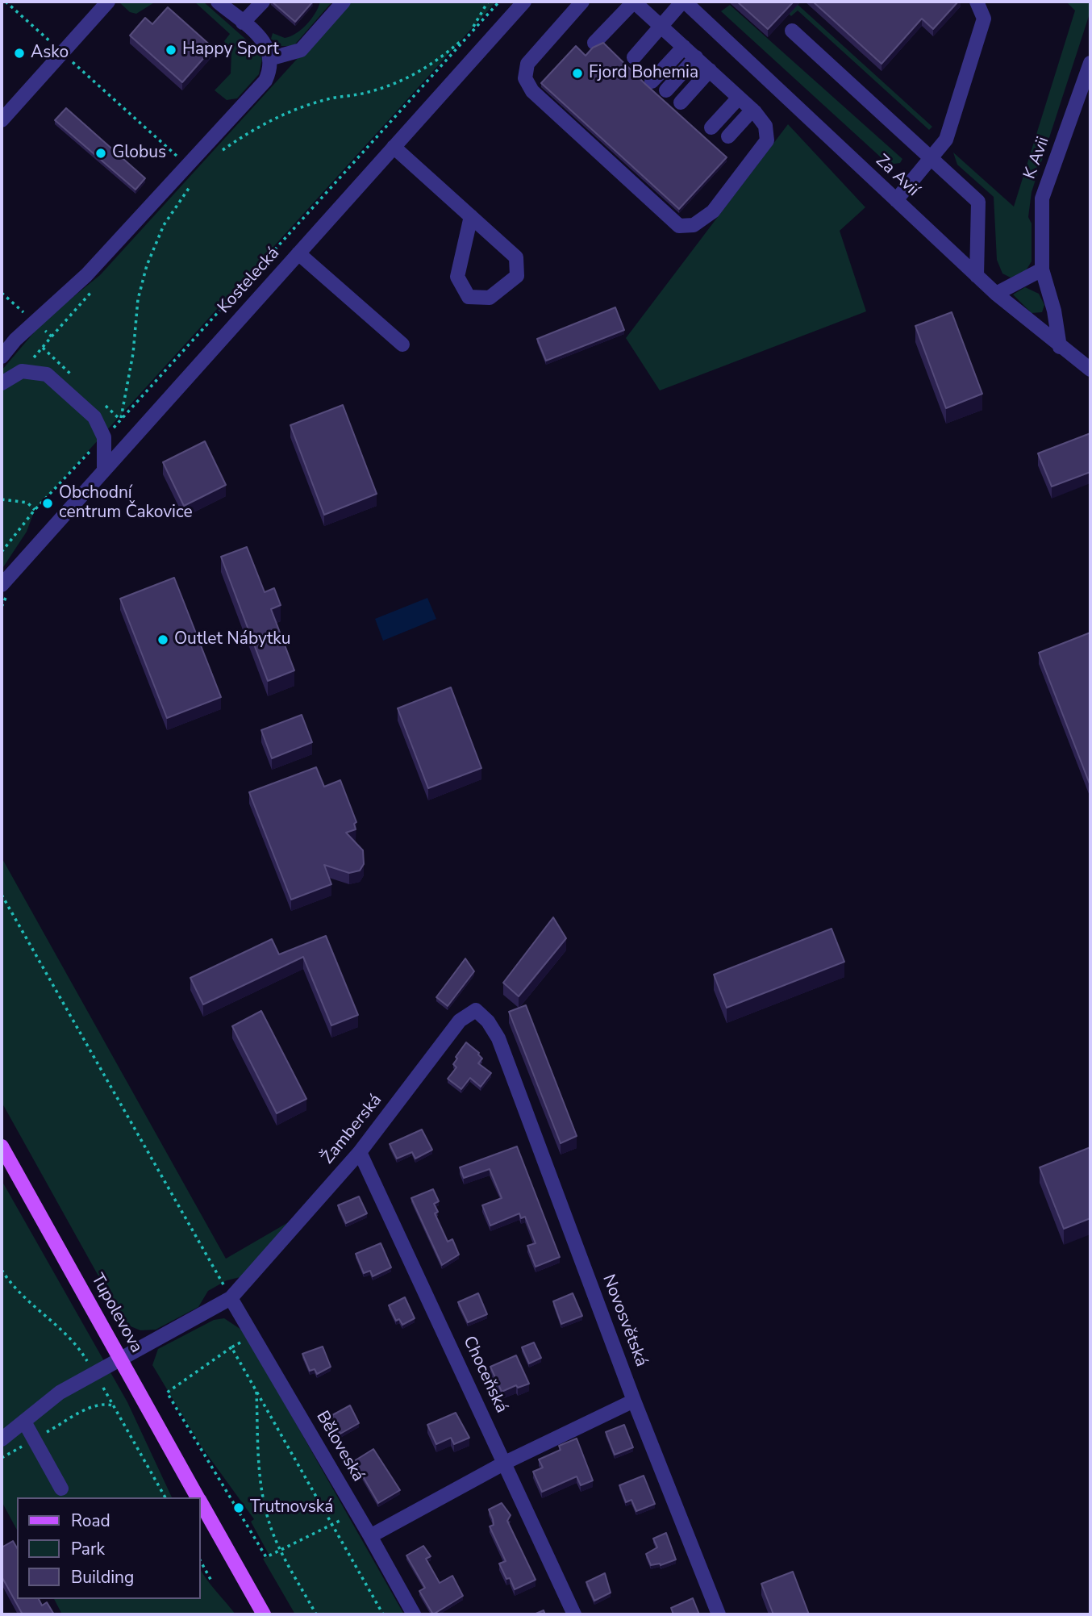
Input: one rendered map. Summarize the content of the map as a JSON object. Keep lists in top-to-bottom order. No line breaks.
{"streets":{"main road":["Tupolevova"],"street":["K Avii","Za Avií","Kostelecká","Žamberská","Novosvětská","Choceňská","Běloveská"]},"crossings":[["K Avii","Za Avií"],["Žamberská","Tupolevova"],["Žamberská","Novosvětská"],["Žamberská","Choceňská"],["Žamberská","Běloveská"]],"places":["Happy Sport","Asko","Fjord Bohemia","Globus","Obchodní centrum Čakovice","Outlet Nábytku","Trutnovská"],"legend":["Road","Park","Building"]}
